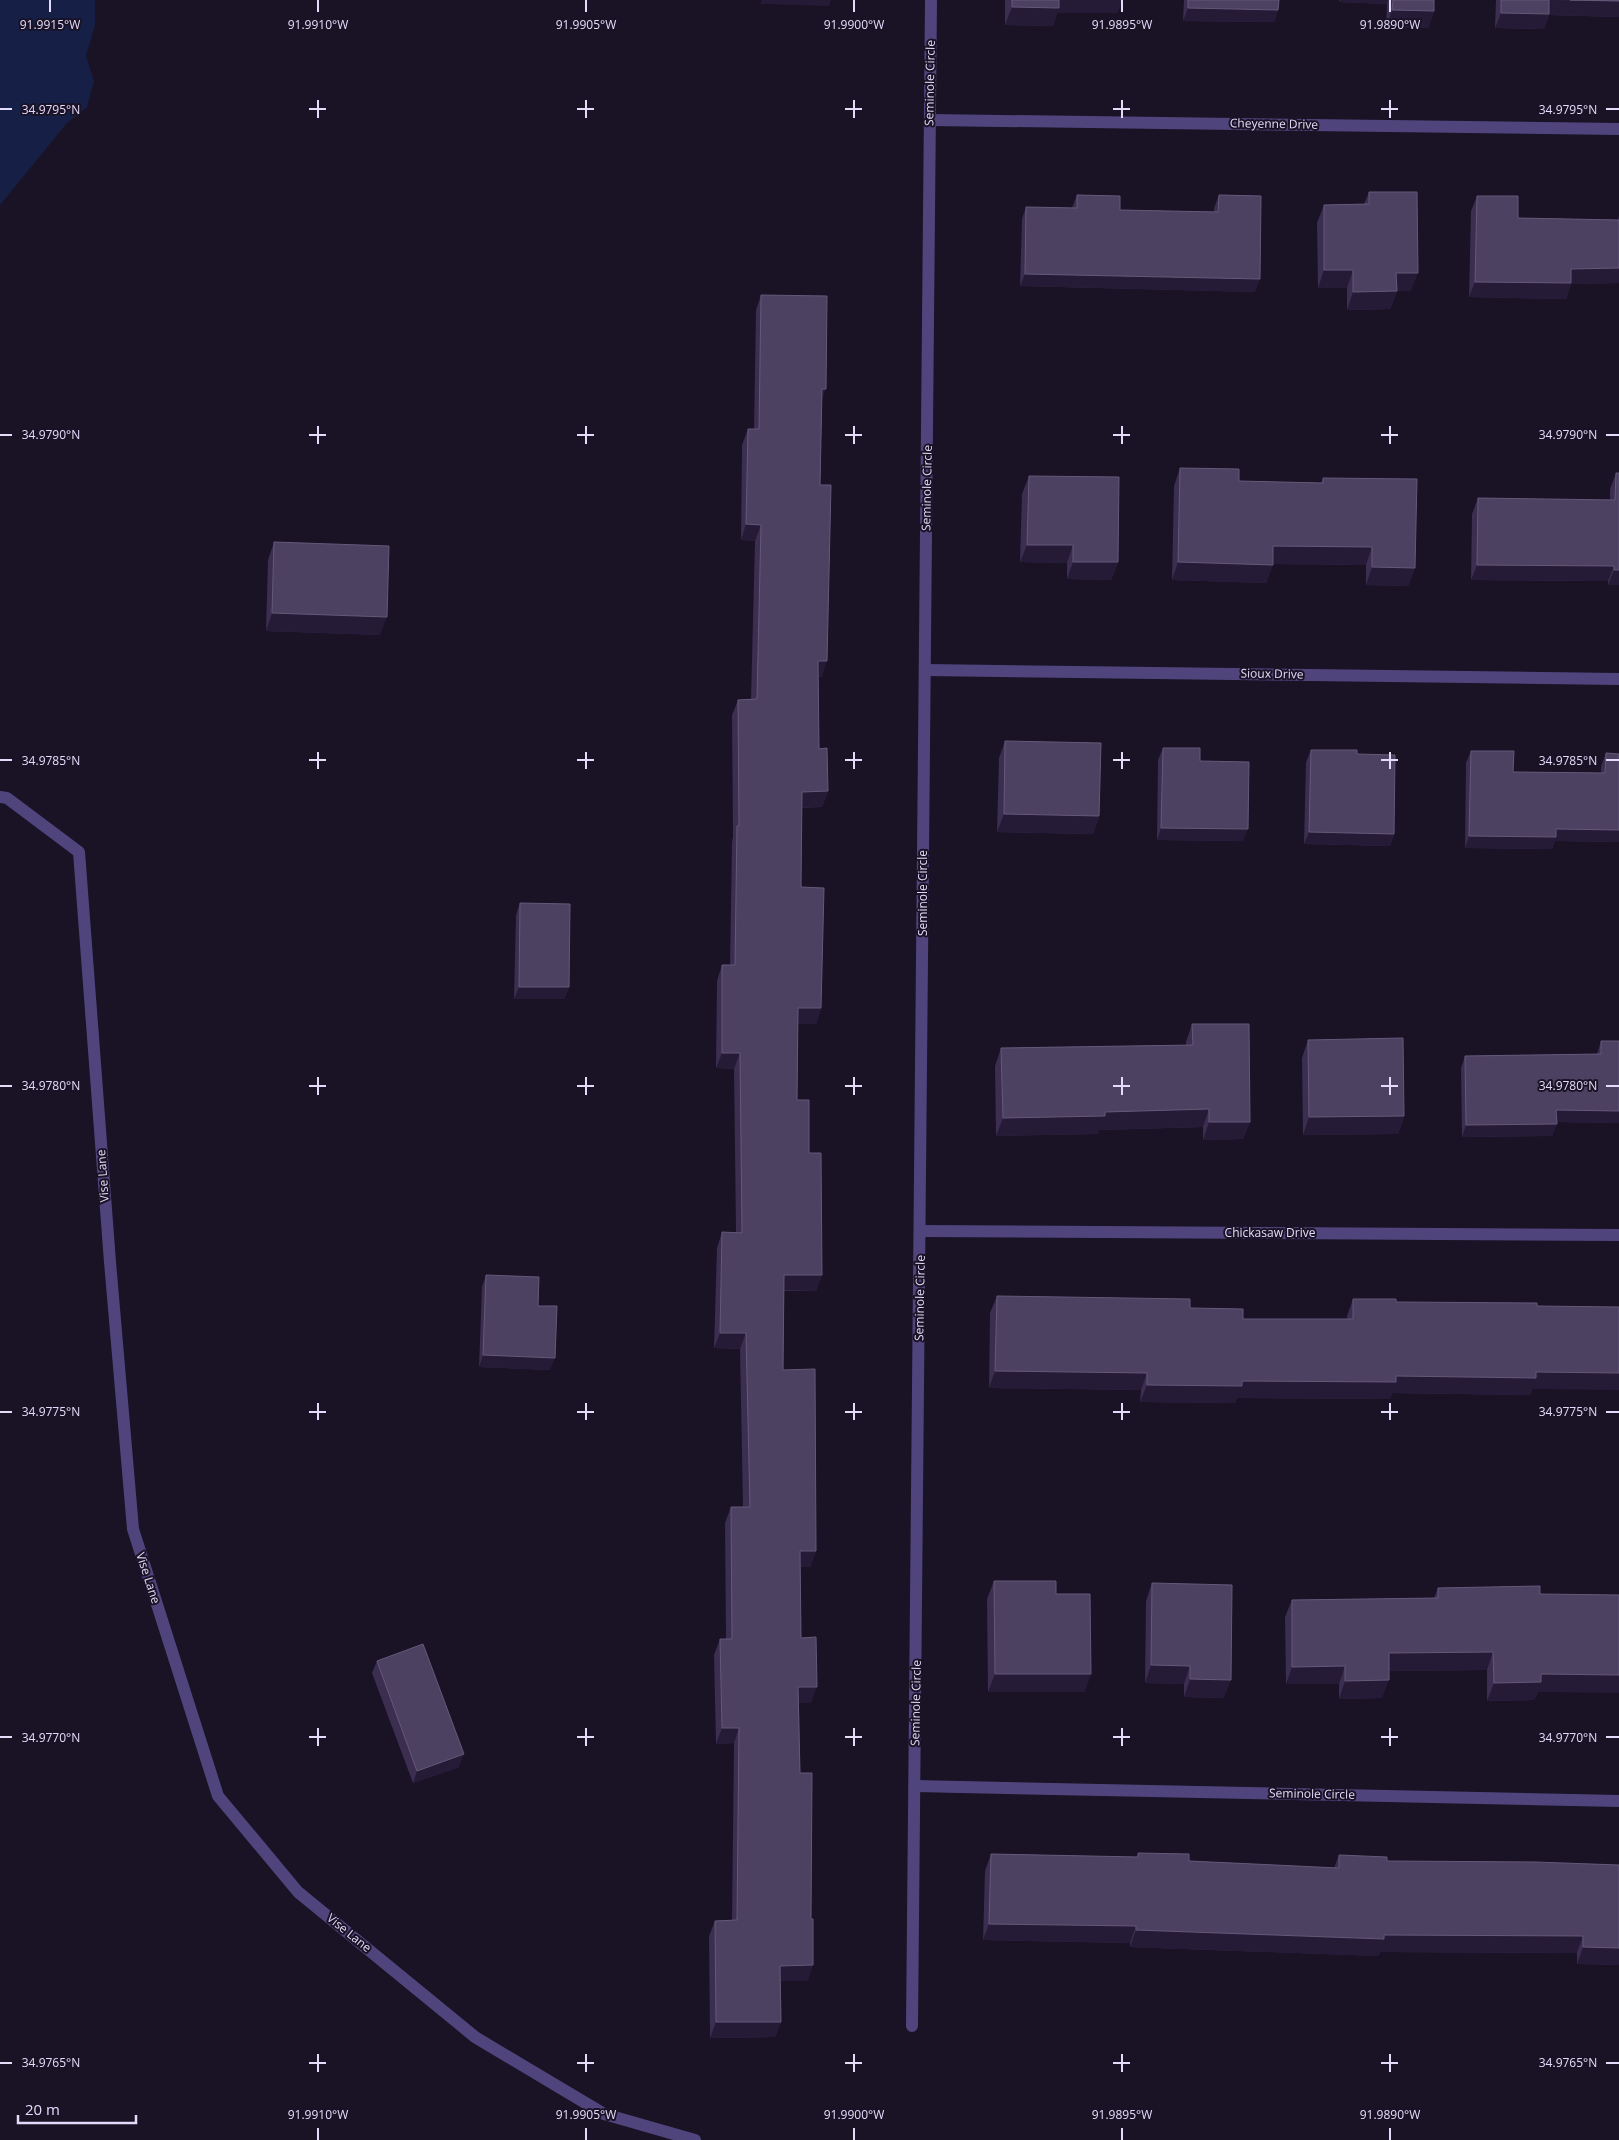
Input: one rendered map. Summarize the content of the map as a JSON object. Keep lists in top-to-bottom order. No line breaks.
{"streets":{"street":["Seminole Circle","Cheyenne Drive","Sioux Drive","Vise Lane","Chickasaw Drive"]},"crossings":[["Seminole Circle","Cheyenne Drive"],["Seminole Circle","Sioux Drive"],["Seminole Circle","Chickasaw Drive"]],"scale_bar":"20 m","coordinates":["91.9915°W","91.9910°W","91.9905°W","91.9900°W","91.9895°W","91.9890°W","34.9795°N","34.9790°N","34.9785°N","34.9780°N","34.9775°N","34.9770°N","34.9765°N"]}
